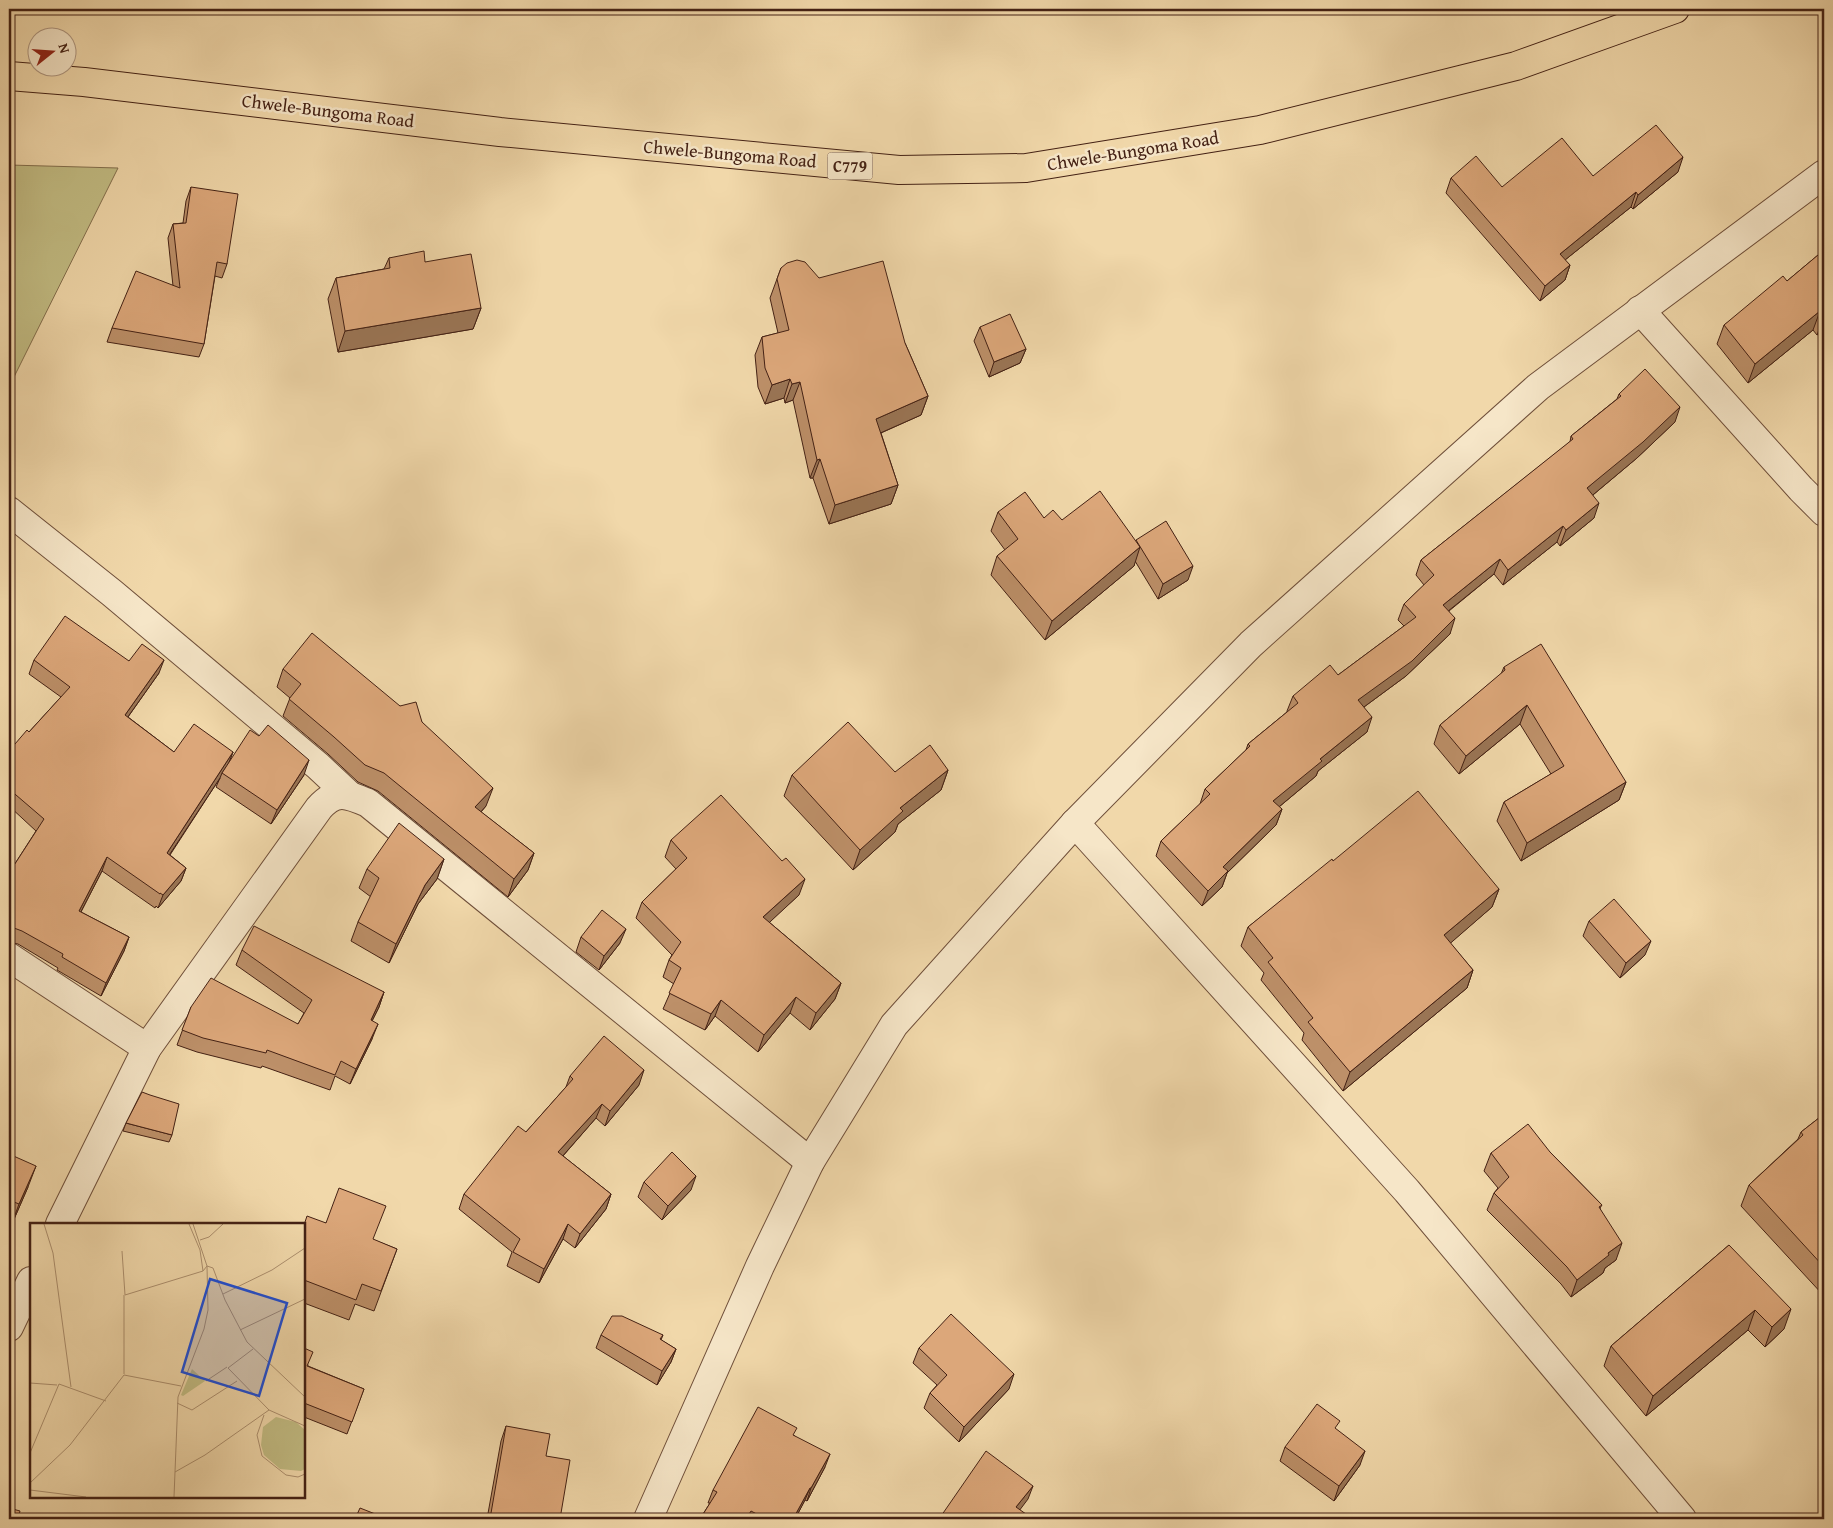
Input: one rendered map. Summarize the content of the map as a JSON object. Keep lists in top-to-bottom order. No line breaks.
{"streets":{"main road":["Chwele-Bungoma Road","C779"]},"north":"right"}
